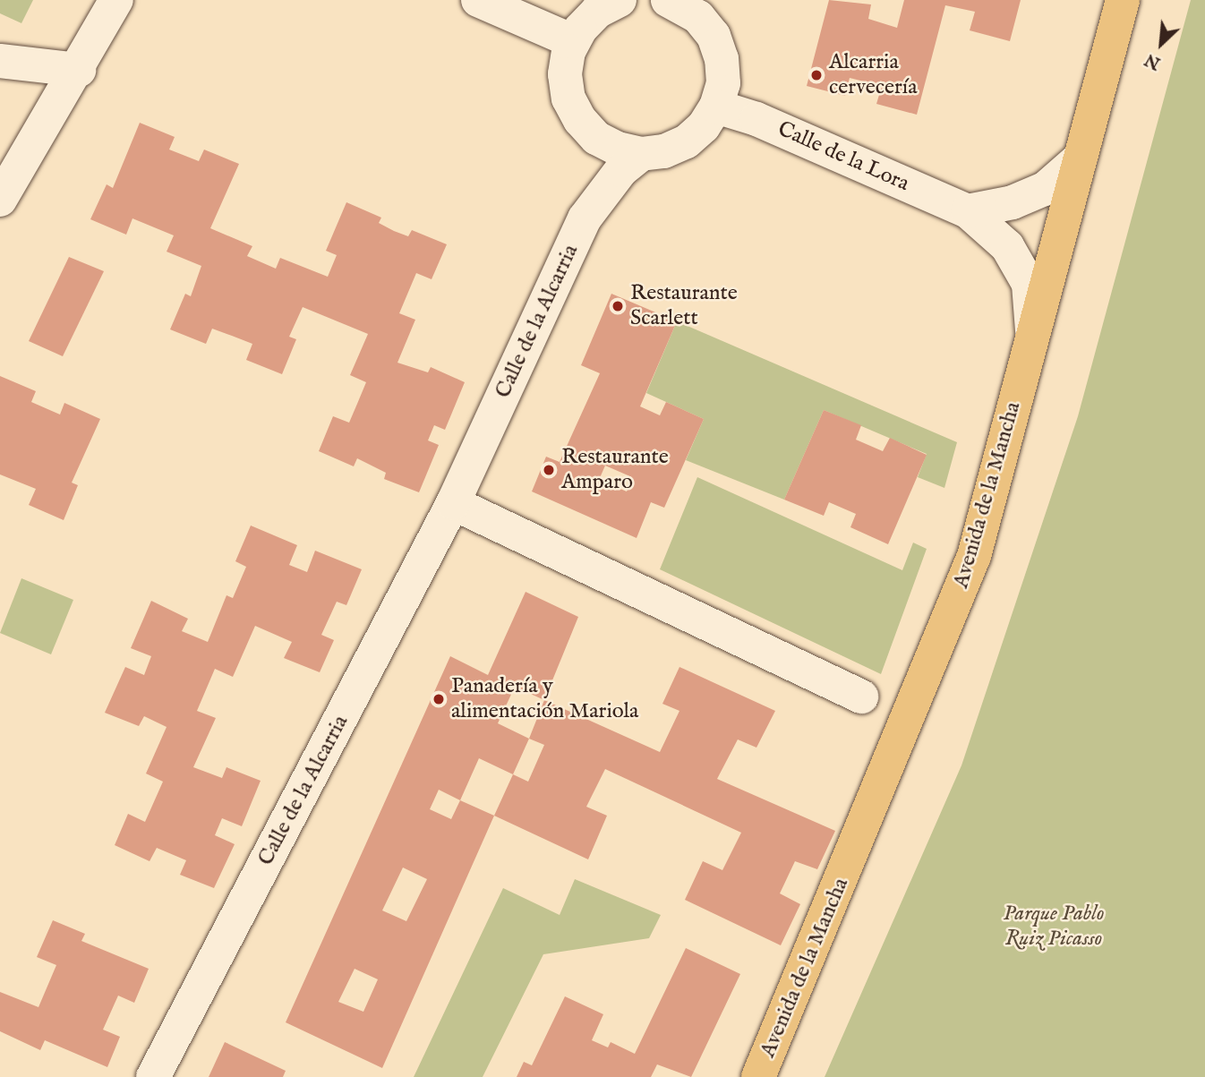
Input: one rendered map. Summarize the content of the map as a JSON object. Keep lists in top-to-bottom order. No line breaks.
{"streets":{"main road":["Avenida de la Mancha"],"street":["Calle de la Lora","Calle de la Alcarria"]},"crossings":[["Calle de la Lora","Avenida de la Mancha"]],"parks":["Parque Pablo Ruiz Picasso"],"places":["Alcarria cervecería","Restaurante Scarlett","Restaurante Amparo","Panadería y alimentación Mariola"],"north":"bottom left"}
